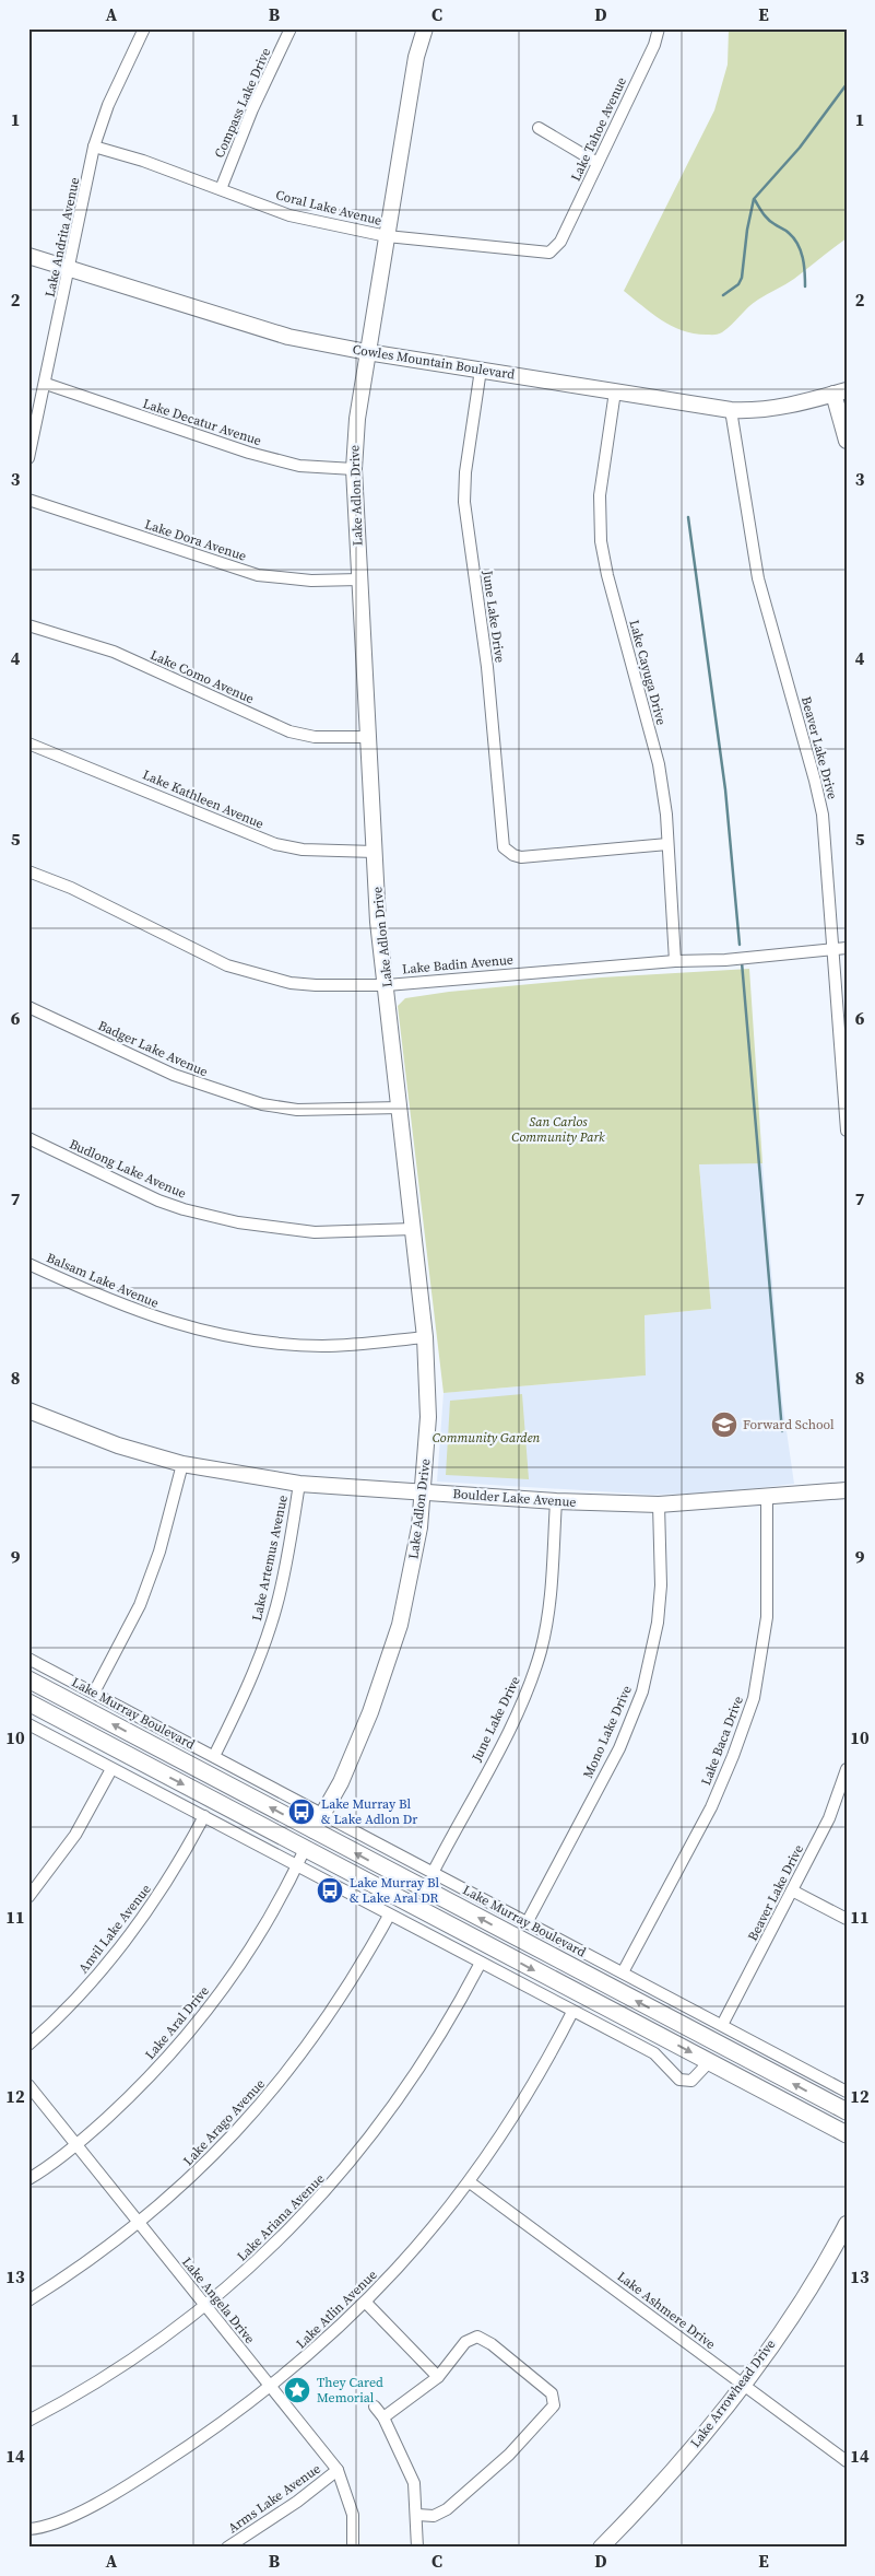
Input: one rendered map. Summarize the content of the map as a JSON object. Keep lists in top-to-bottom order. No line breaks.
{"streets":{"main road":["Lake Murray Boulevard"],"street":["Compass Lake Drive","Lake Tahoe Avenue","Coral Lake Avenue","Lake Andrita Avenue","Cowles Mountain Boulevard","Lake Decatur Avenue","Lake Adlon Drive","Lake Dora Avenue","June Lake Drive","Lake Cayuga Drive","Lake Como Avenue","Beaver Lake Drive","Lake Kathleen Avenue","Lake Badin Avenue","Badger Lake Avenue","Budlong Lake Avenue","Balsam Lake Avenue","Boulder Lake Avenue","Lake Artemus Avenue","Mono Lake Drive","Lake Baca Drive","Anvil Lake Avenue","Lake Aral Drive","Lake Arago Avenue","Lake Ariana Avenue","Lake Angela Drive","Lake Atlin Avenue","Lake Ashmere Drive","Lake Arrowhead Drive","Arms Lake Avenue"]},"crossings":[["Compass Lake Drive","Coral Lake Avenue"],["Lake Tahoe Avenue","Coral Lake Avenue"],["Coral Lake Avenue","Lake Andrita Avenue"],["Coral Lake Avenue","Lake Adlon Drive"],["Lake Andrita Avenue","Cowles Mountain Boulevard"],["Lake Andrita Avenue","Lake Decatur Avenue"],["Cowles Mountain Boulevard","Lake Adlon Drive"],["Cowles Mountain Boulevard","June Lake Drive"],["Cowles Mountain Boulevard","Lake Cayuga Drive"],["Cowles Mountain Boulevard","Beaver Lake Drive"],["Lake Decatur Avenue","Lake Adlon Drive"],["Lake Adlon Drive","Lake Dora Avenue"],["Lake Adlon Drive","Lake Como Avenue"],["Lake Adlon Drive","Lake Kathleen Avenue"],["Lake Adlon Drive","Lake Badin Avenue"],["Lake Adlon Drive","Badger Lake Avenue"],["Lake Adlon Drive","Budlong Lake Avenue"],["Lake Adlon Drive","Balsam Lake Avenue"],["Lake Adlon Drive","Boulder Lake Avenue"],["Lake Adlon Drive","Lake Murray Boulevard"],["June Lake Drive","Lake Cayuga Drive"],["June Lake Drive","Boulder Lake Avenue"],["June Lake Drive","Lake Murray Boulevard"],["Lake Cayuga Drive","Lake Badin Avenue"],["Beaver Lake Drive","Lake Badin Avenue"],["Beaver Lake Drive","Lake Murray Boulevard"],["Boulder Lake Avenue","Lake Artemus Avenue"],["Boulder Lake Avenue","Mono Lake Drive"],["Boulder Lake Avenue","Lake Baca Drive"],["Lake Artemus Avenue","Lake Murray Boulevard"],["Lake Murray Boulevard","Mono Lake Drive"],["Lake Murray Boulevard","Lake Baca Drive"],["Lake Aral Drive","Lake Angela Drive"],["Lake Arago Avenue","Lake Angela Drive"],["Lake Ariana Avenue","Lake Angela Drive"],["Lake Angela Drive","Lake Atlin Avenue"],["Lake Angela Drive","Arms Lake Avenue"],["Lake Atlin Avenue","Lake Ashmere Drive"],["Lake Ashmere Drive","Lake Arrowhead Drive"]],"parks":["San Carlos Community Park","Community Garden"],"places":{"school or university":["Forward School"],"bus stop":["Lake Murray Bl & Lake Adlon Dr","Lake Murray Bl & Lake Aral DR"],"place":["They Cared Memorial"]},"grid":{"columns":["A","B","C","D","E"],"rows":["1","2","3","4","5","6","7","8","9","10","11","12","13","14"]}}
